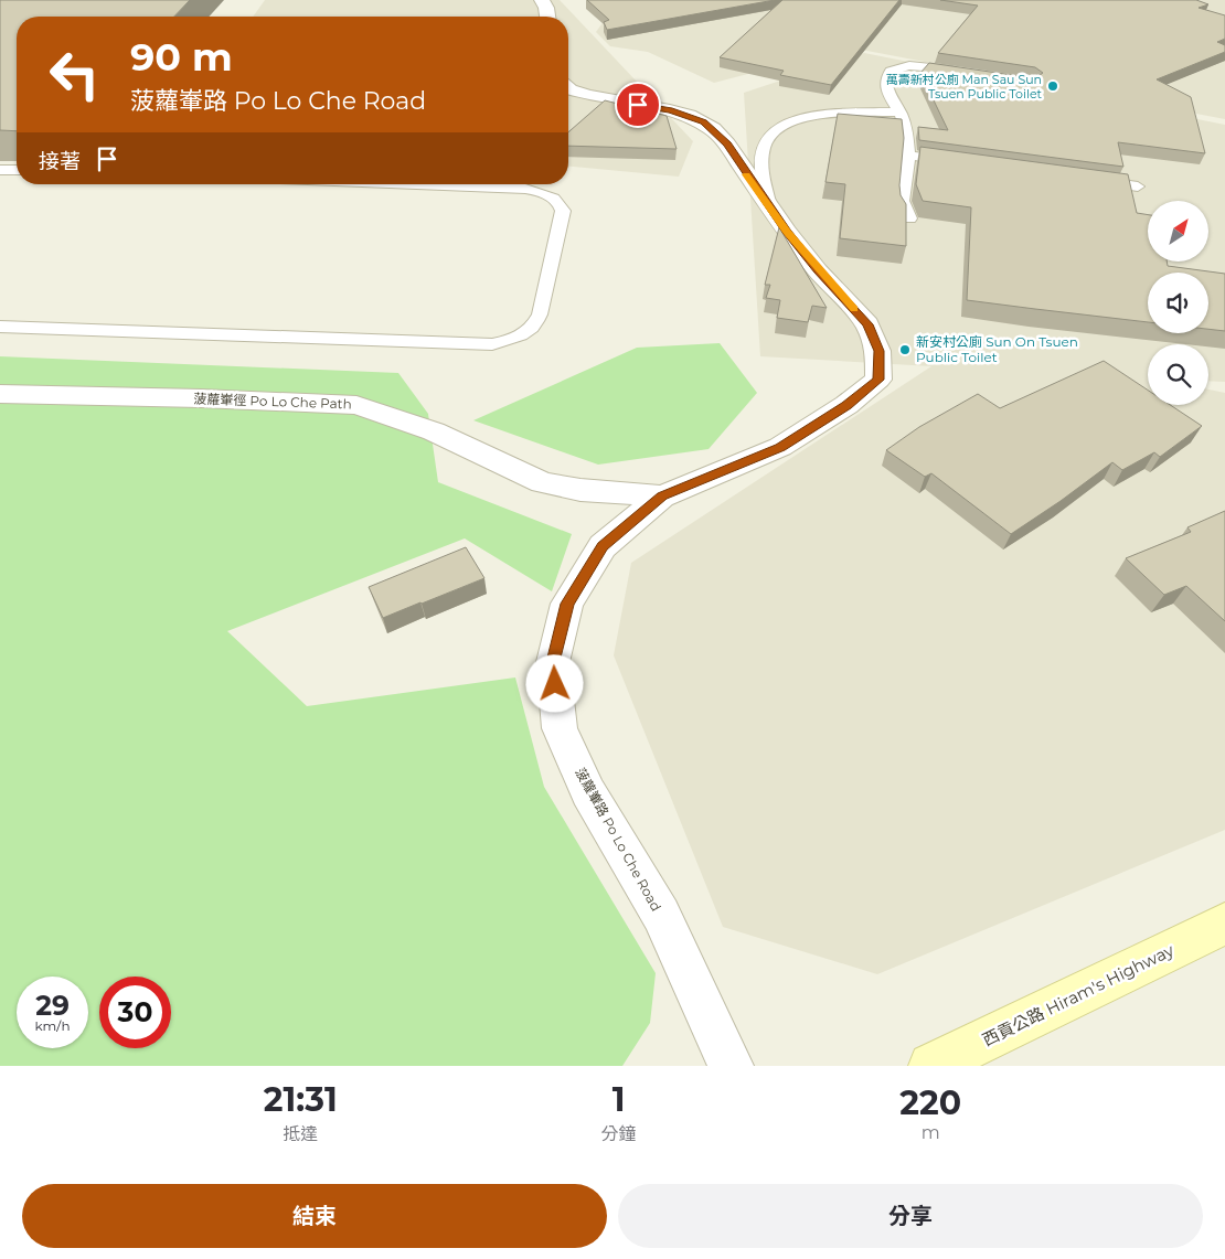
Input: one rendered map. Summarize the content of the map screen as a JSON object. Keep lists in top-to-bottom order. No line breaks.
{"streets":{"main road":["西貢公路 Hiram's Highway"],"street":["菠蘿輋徑 Po Lo Che Path","菠蘿輋路 Po Lo Che Road"]},"crossings":[["菠蘿輋徑 Po Lo Che Path","菠蘿輋路 Po Lo Che Road"]],"places":["萬壽新村公廁 Man Sau Sun Tsuen Public Toilet","新安村公廁 Sun On Tsuen Public Toilet"],"north":"top right","page":{"turn":["90 m","菠蘿輋路 Po Lo Che Road"],"then":"接著","speed":"29 km/h","limit":"30","eta":["21:31","抵達","1","分鐘","220","m"],"buttons":["結束","分享"]}}
